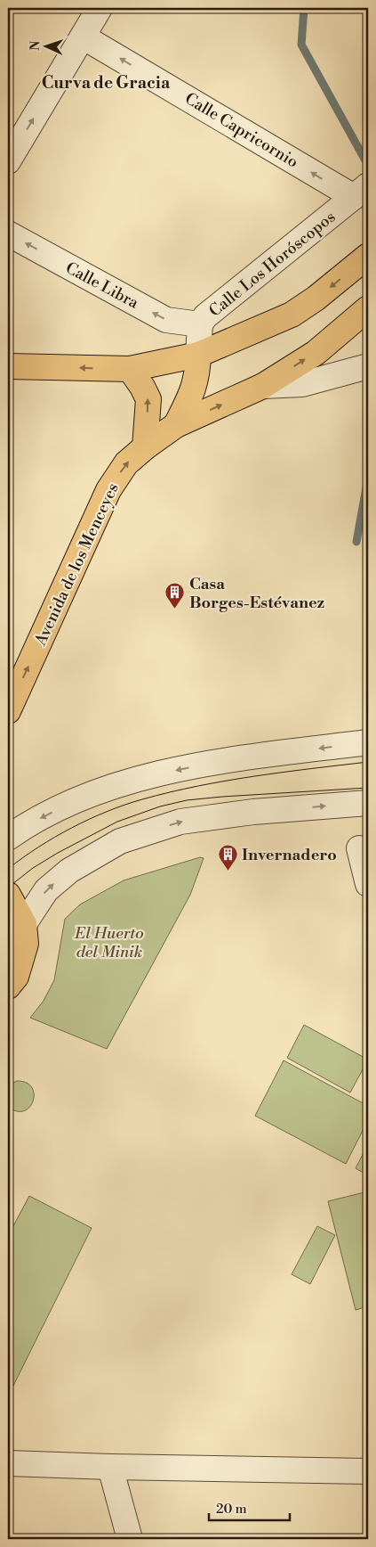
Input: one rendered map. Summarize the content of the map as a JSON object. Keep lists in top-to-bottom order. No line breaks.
{"streets":{"main road":["Avenida de los Menceyes"],"street":["Calle Capricornio","Calle Los Horóscopos","Calle Libra"]},"crossings":[["Calle Capricornio","Calle Los Horóscopos"],["Calle Los Horóscopos","Calle Libra"]],"one_way":["Calle Capricornio","Calle Libra"],"districts":["Curva de Gracia"],"parks":["El Huerto del Minik"],"places":{"building":["Casa Borges-Estévanez","Invernadero"]},"scale_bar":"20 m","north":"left"}
